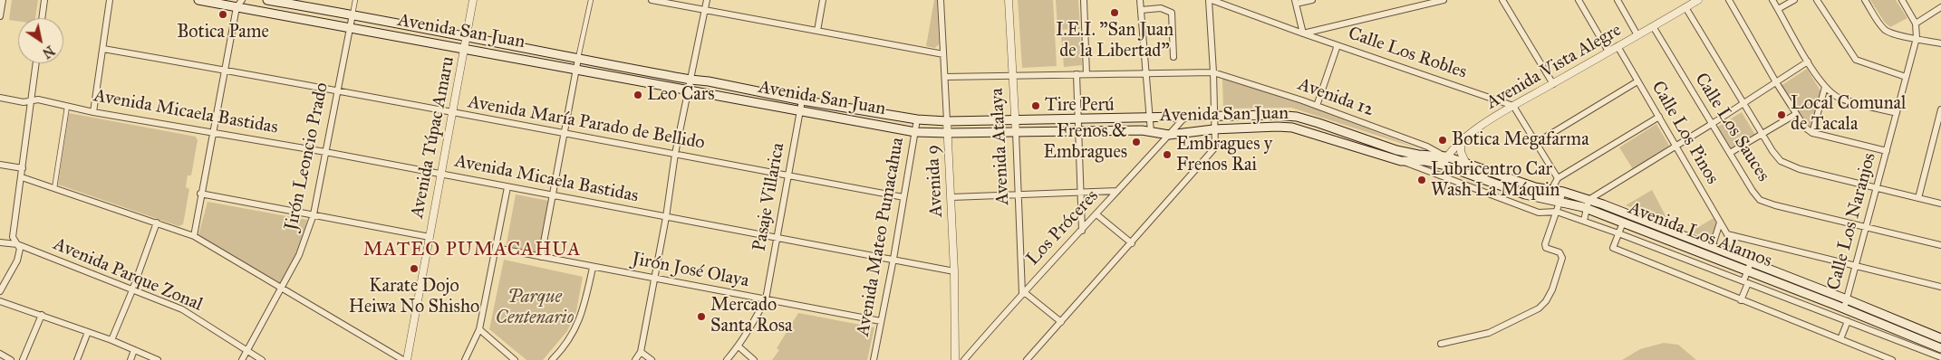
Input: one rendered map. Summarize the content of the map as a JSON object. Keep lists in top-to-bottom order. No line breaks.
{"streets":{"main road":["Avenida San Juan","Avenida Los Alamos"],"street":["Calle Los Robles","Avenida Vista Alegre","Avenida 12","Avenida Micaela Bastidas","Avenida María Parado de Bellido","Calle Los Sauces","Calle Los Pinos","Avenida Túpac Amaru","Avenida Atalaya","Jirón Leoncio Prado","Avenida 9","Pasaje Villarica","Calle Los Naranjos","Los Próceres","Avenida Mateo Pumacahua","Jirón José Olaya","Avenida Parque Zonal"]},"crossings":[["Avenida San Juan","Avenida Vista Alegre"],["Avenida San Juan","Avenida 12"],["Avenida San Juan","Avenida Túpac Amaru"],["Avenida San Juan","Avenida Atalaya"],["Avenida San Juan","Jirón Leoncio Prado"],["Avenida San Juan","Avenida 9"],["Avenida San Juan","Pasaje Villarica"],["Avenida San Juan","Los Próceres"],["Avenida San Juan","Avenida Los Alamos"],["Avenida San Juan","Avenida Mateo Pumacahua"],["Calle Los Robles","Avenida Vista Alegre"],["Avenida Vista Alegre","Avenida 12"],["Avenida Vista Alegre","Calle Los Sauces"],["Avenida Vista Alegre","Calle Los Pinos"],["Avenida Vista Alegre","Avenida Los Alamos"],["Avenida 12","Avenida Atalaya"],["Avenida 12","Avenida 9"],["Avenida 12","Avenida Los Alamos"],["Avenida Micaela Bastidas","Avenida Túpac Amaru"],["Avenida Micaela Bastidas","Jirón Leoncio Prado"],["Avenida Micaela Bastidas","Avenida 9"],["Avenida Micaela Bastidas","Pasaje Villarica"],["Avenida Micaela Bastidas","Avenida Mateo Pumacahua"],["Avenida María Parado de Bellido","Avenida Túpac Amaru"],["Avenida María Parado de Bellido","Jirón Leoncio Prado"],["Avenida María Parado de Bellido","Pasaje Villarica"],["Avenida María Parado de Bellido","Avenida Mateo Pumacahua"],["Calle Los Sauces","Calle Los Naranjos"],["Calle Los Pinos","Avenida Los Alamos"],["Avenida Atalaya","Los Próceres"],["Jirón Leoncio Prado","Avenida Parque Zonal"],["Pasaje Villarica","Jirón José Olaya"],["Calle Los Naranjos","Avenida Los Alamos"],["Avenida Mateo Pumacahua","Jirón José Olaya"]],"districts":["MATEO PUMACAHUA"],"parks":["Parque Centenario"],"places":["I.E.I. \"San Juan de la Libertad\"","Botica Pame","Leo Cars","Tire Perú","Local Comunal de Tacala","Botica Megafarma","Frenos & Embragues","Embragues y Frenos Rai","Lubricentro Car Wash La Máquin","Karate Dojo Heiwa No Shisho","Mercado Santa Rosa"],"north":"bottom right"}
